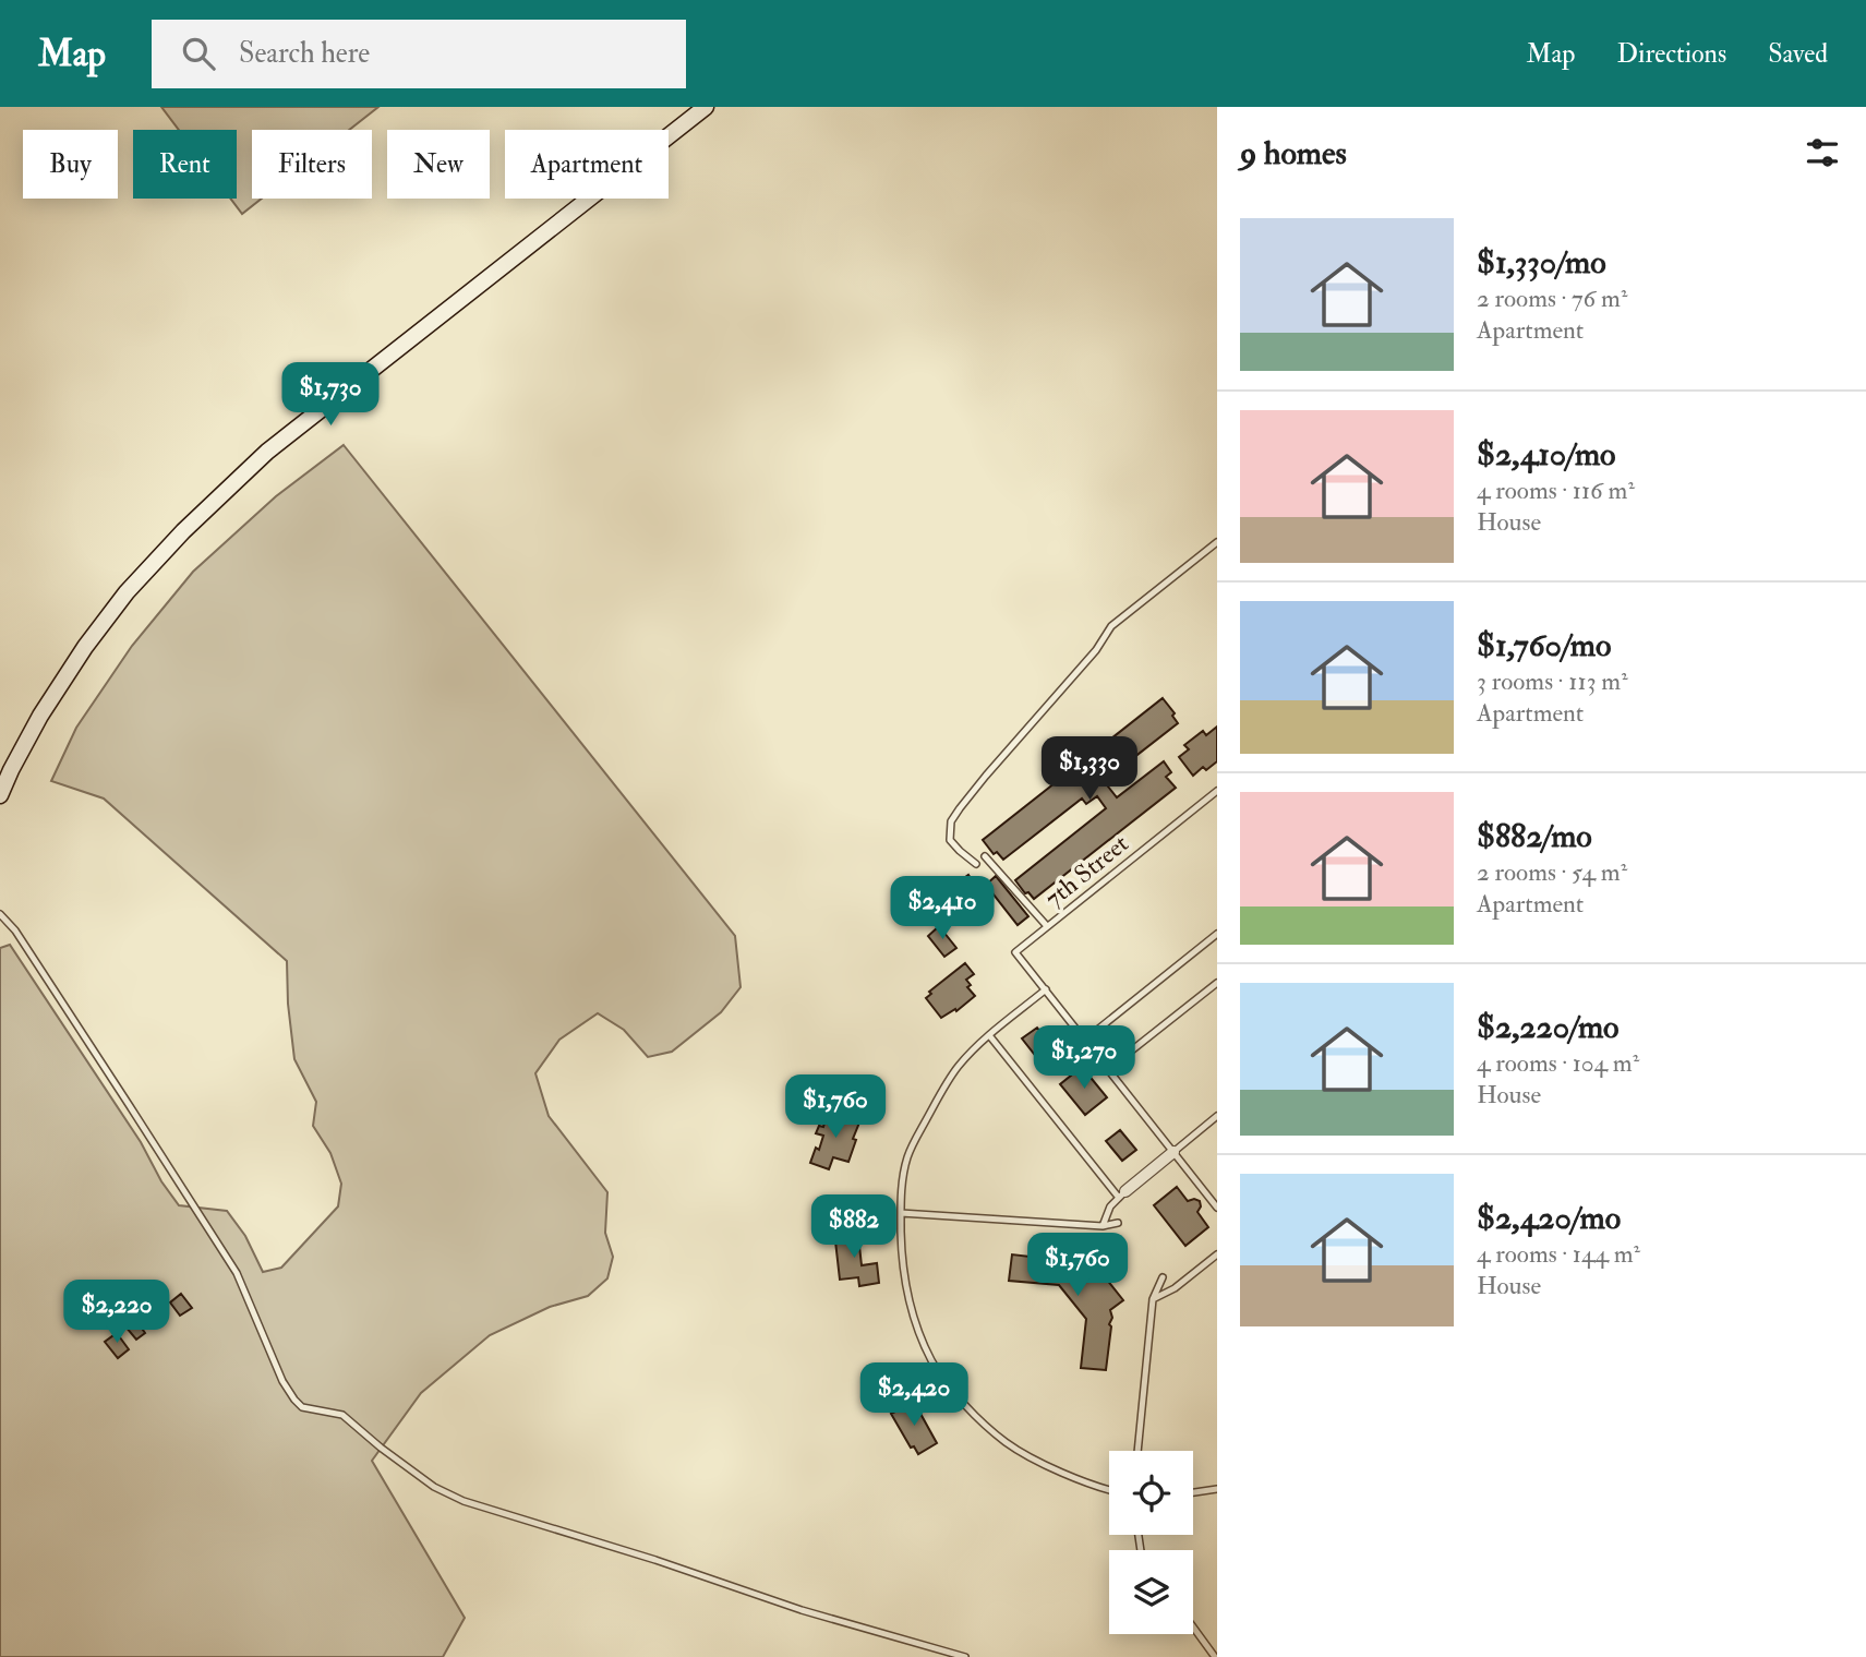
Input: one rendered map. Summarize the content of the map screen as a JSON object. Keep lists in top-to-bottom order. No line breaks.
{"streets":{"lane":["7th Street"]},"page":{"header":"Map","search":"Search here","nav":["Map","Directions","Saved"],"heading":"9 homes","chip":["Buy","Rent","Filters","New","Apartment"],"list":[{"name":"$1,330/mo","note":"2 rooms · 76 m² · Apartment"},{"name":"$2,410/mo","note":"4 rooms · 116 m² · House"},{"name":"$1,760/mo","note":"3 rooms · 113 m² · Apartment"},{"name":"$882/mo","note":"2 rooms · 54 m² · Apartment"},{"name":"$2,220/mo","note":"4 rooms · 104 m² · House"},{"name":"$2,420/mo","note":"4 rooms · 144 m² · House"}],"price":["$1,730","$1,330","$2,410","$1,270","$1,760","$882","$1,760","$2,220","$2,420"]}}
